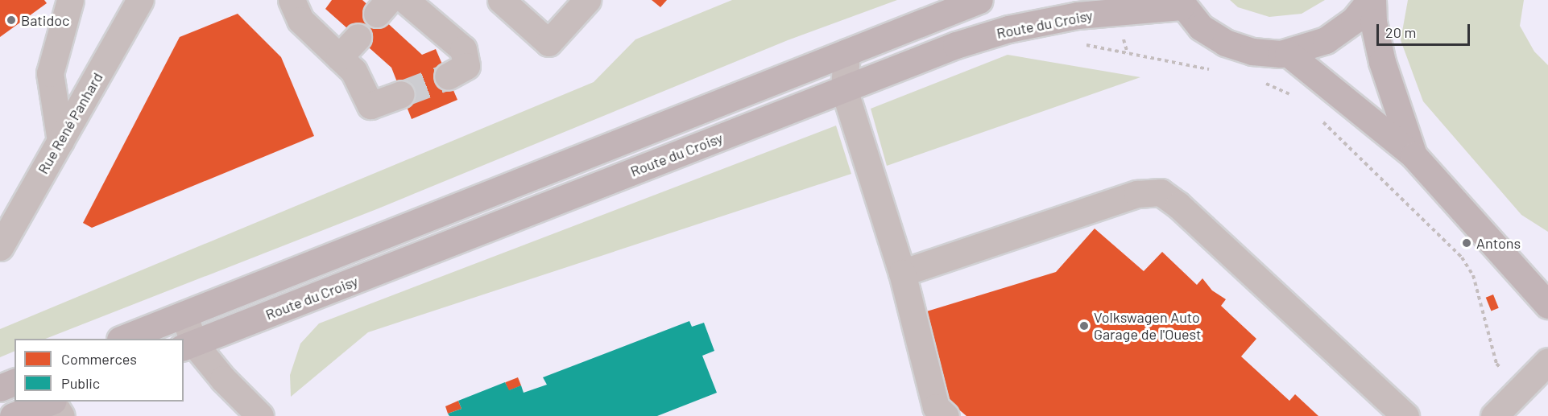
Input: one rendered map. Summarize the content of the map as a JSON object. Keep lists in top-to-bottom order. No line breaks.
{"streets":{"main road":["Route du Croisy"],"street":["Rue René Panhard"]},"places":["Batidoc","Antons","Volkswagen Auto Garage de l'Ouest"],"legend":["Commerces","Public"],"scale_bar":"20 m"}
